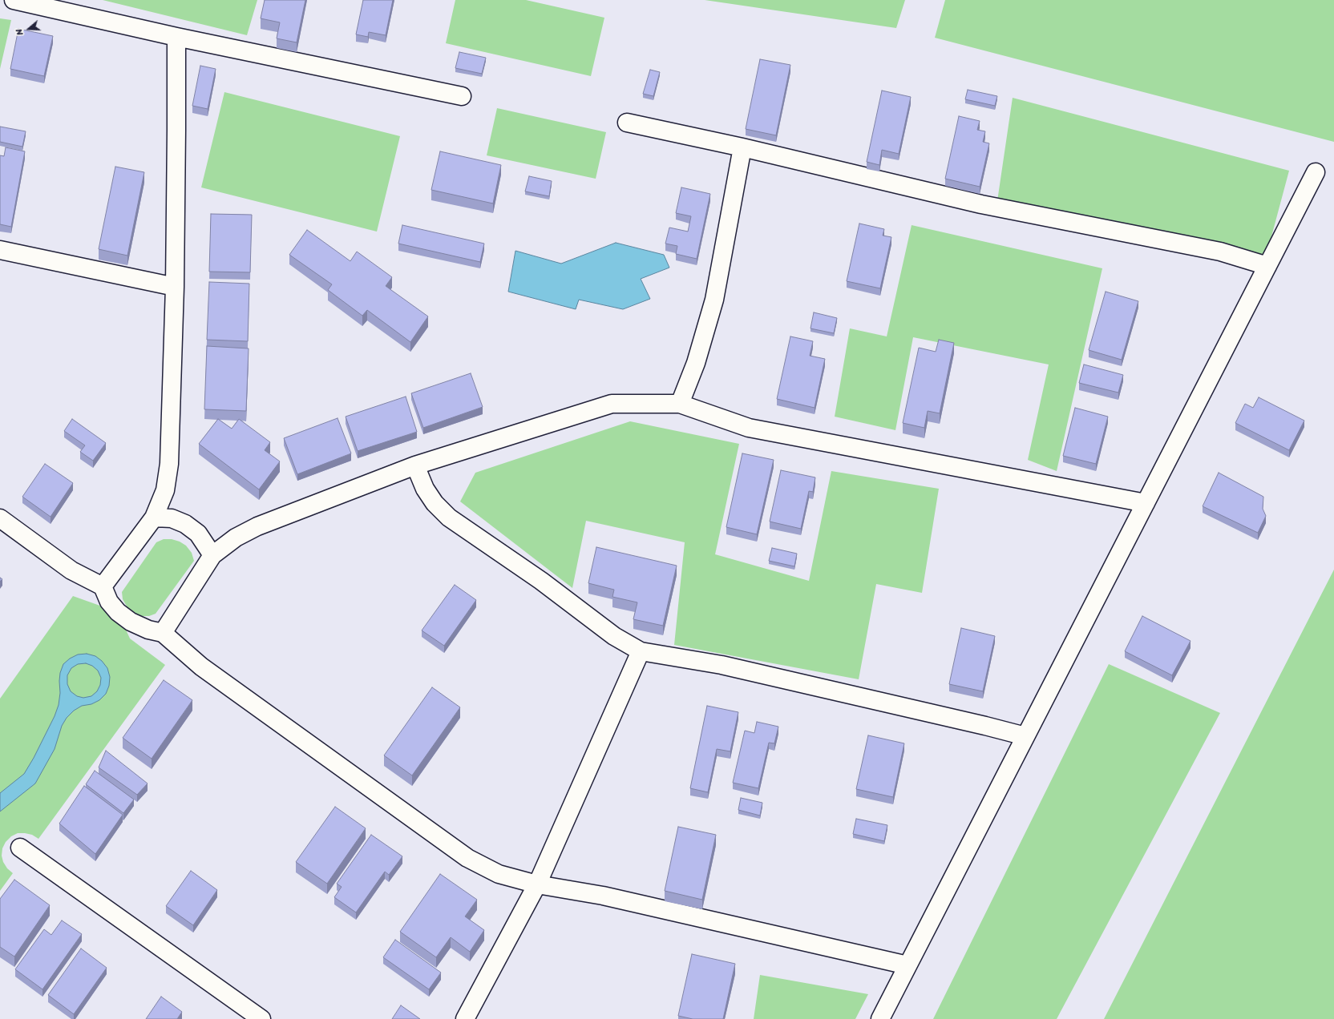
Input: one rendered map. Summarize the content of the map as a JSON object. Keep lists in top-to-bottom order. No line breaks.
{"north":"left"}
